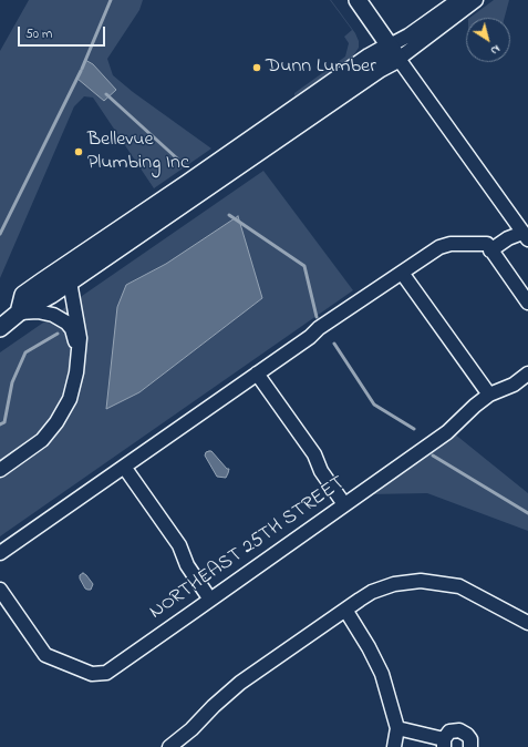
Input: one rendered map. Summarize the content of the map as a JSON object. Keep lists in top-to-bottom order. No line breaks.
{"streets":{"street":["NORTHEAST 25TH STREET"]},"places":["Dunn Lumber","Bellevue Plumbing Inc"],"scale_bar":"50 m","north":"bottom right"}
